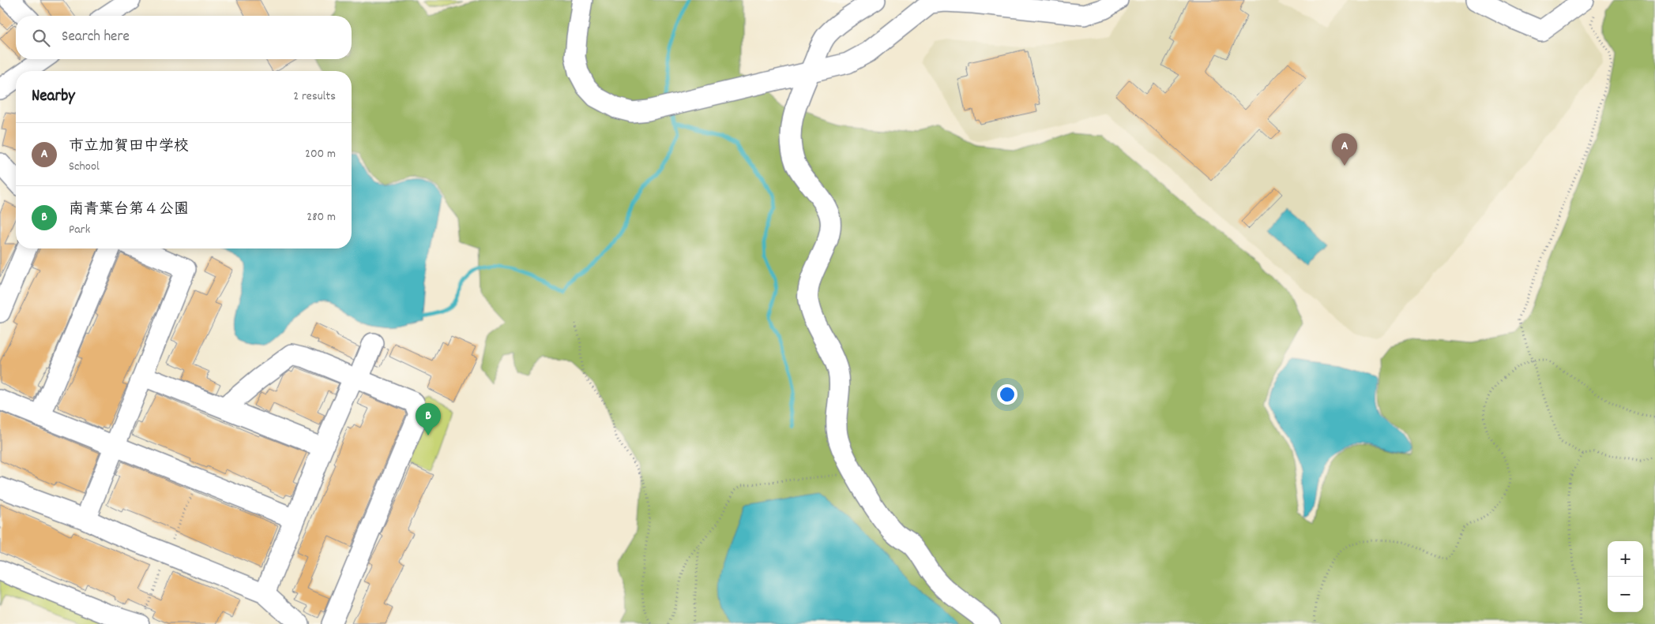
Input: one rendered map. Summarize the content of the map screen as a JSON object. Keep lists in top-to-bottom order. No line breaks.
{"page":{"search":"Search here","heading":["Nearby","2 results"],"list":[{"mark":"A","name":"市立加賀田中学校","note":"School","value":"200 m"},{"mark":"B","name":"南青葉台第４公園","note":"Park","value":"280 m"}],"pins":["A","B"],"map_buttons":["+","−"]}}
